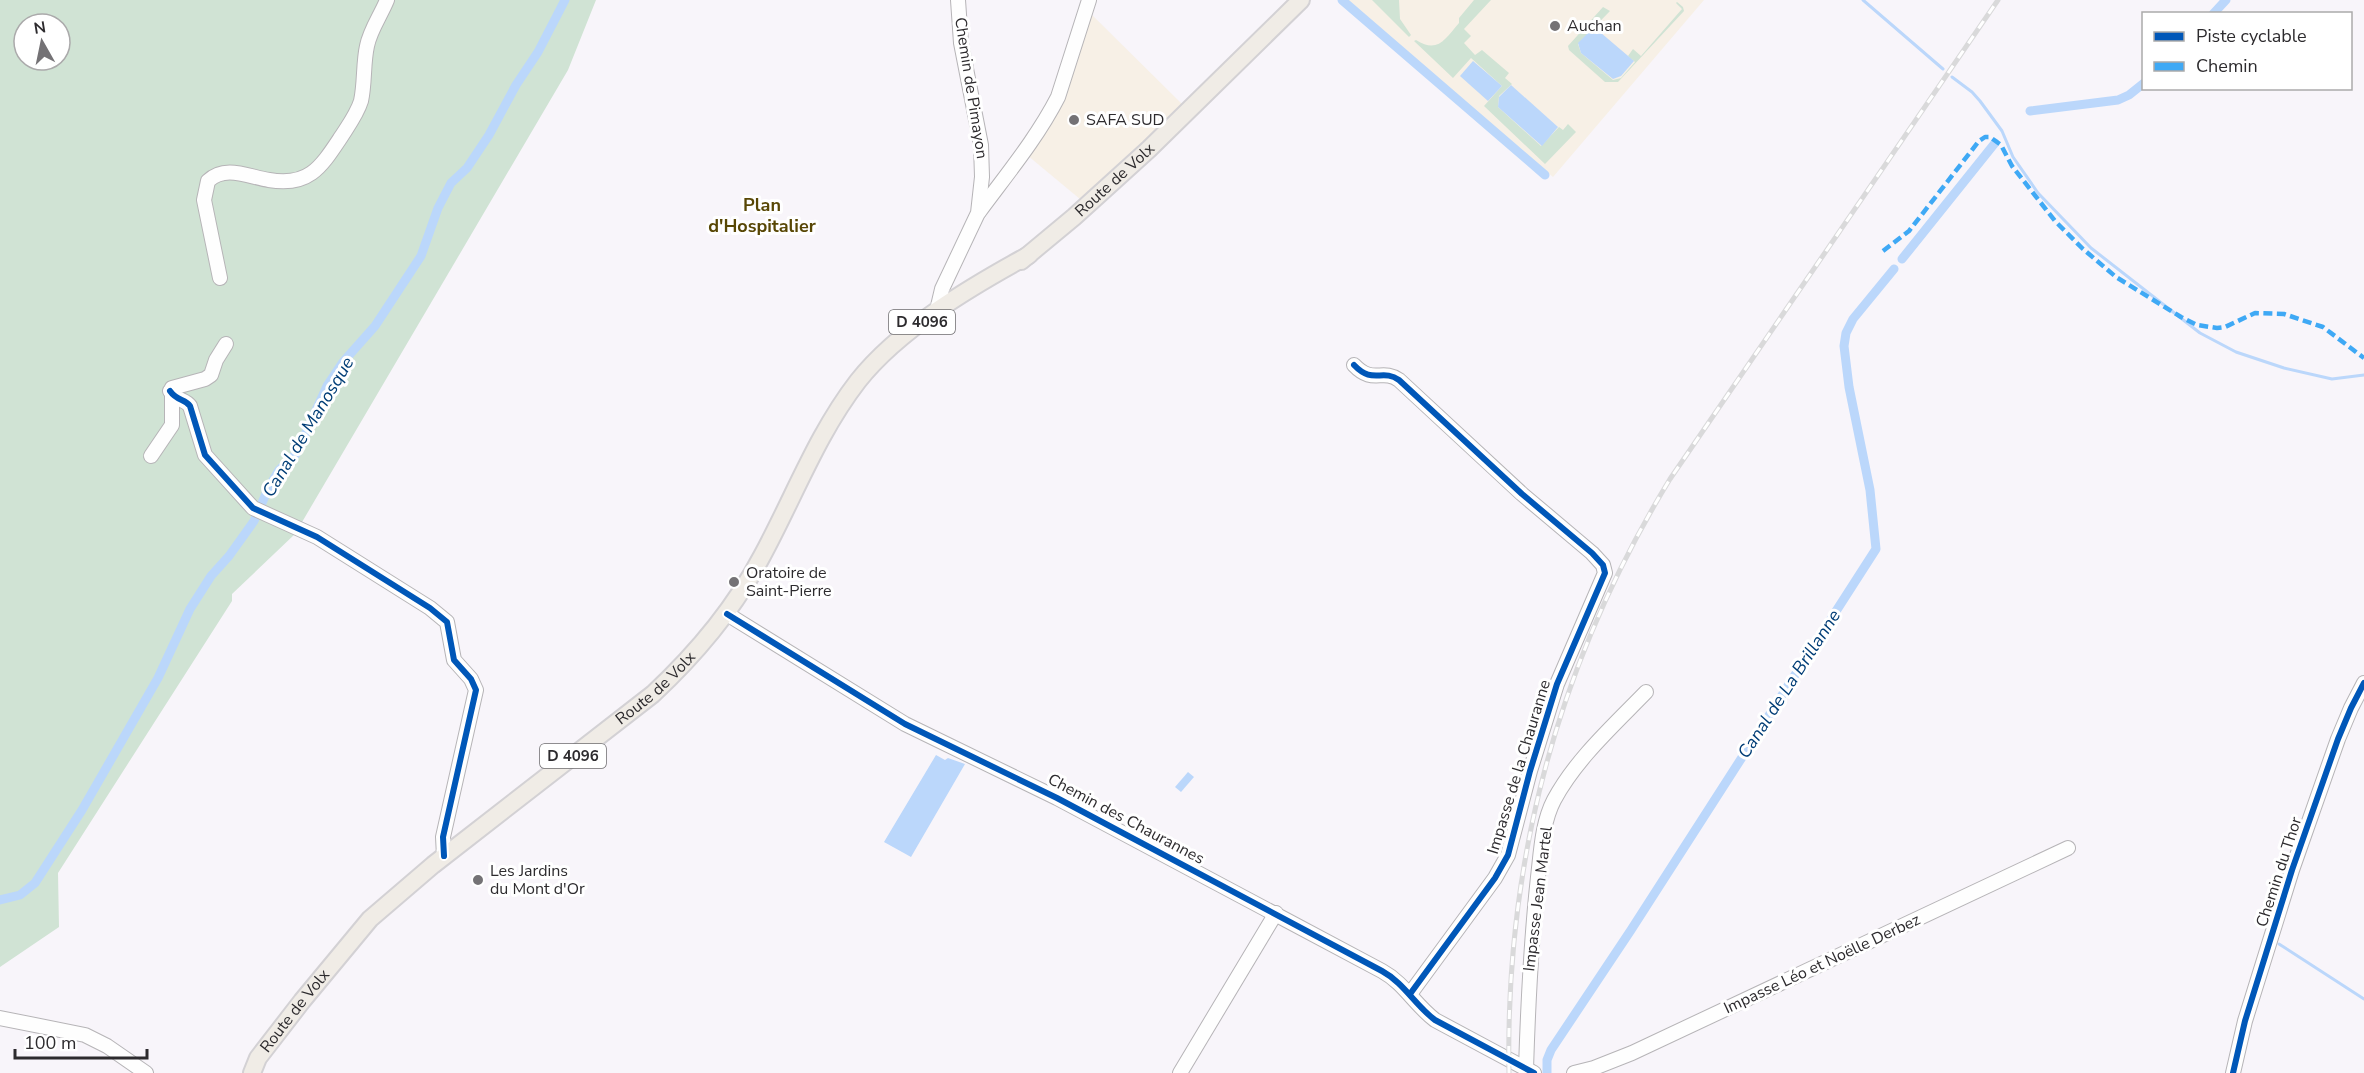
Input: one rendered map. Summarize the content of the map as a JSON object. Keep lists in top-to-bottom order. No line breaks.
{"streets":{"main road":["Route de Volx","D 4096"],"street":["Chemin de Pimayon","Impasse de la Chauranne","Chemin des Chaurannes","Chemin du Thor","Impasse Jean Martel","Impasse Léo et Noëlle Derbez"]},"crossings":[["Chemin de Pimayon","Route de Volx"],["Route de Volx","Chemin des Chaurannes"],["Impasse de la Chauranne","Chemin des Chaurannes"],["Chemin des Chaurannes","Impasse Jean Martel"]],"districts":["Plan d'Hospitalier"],"water":["Canal de Manosque","Canal de La Brillanne"],"places":["Auchan","SAFA SUD","Oratoire de Saint-Pierre","Les Jardins du Mont d'Or"],"legend":["Piste cyclable","Chemin"],"scale_bar":"100 m","north":"top"}
